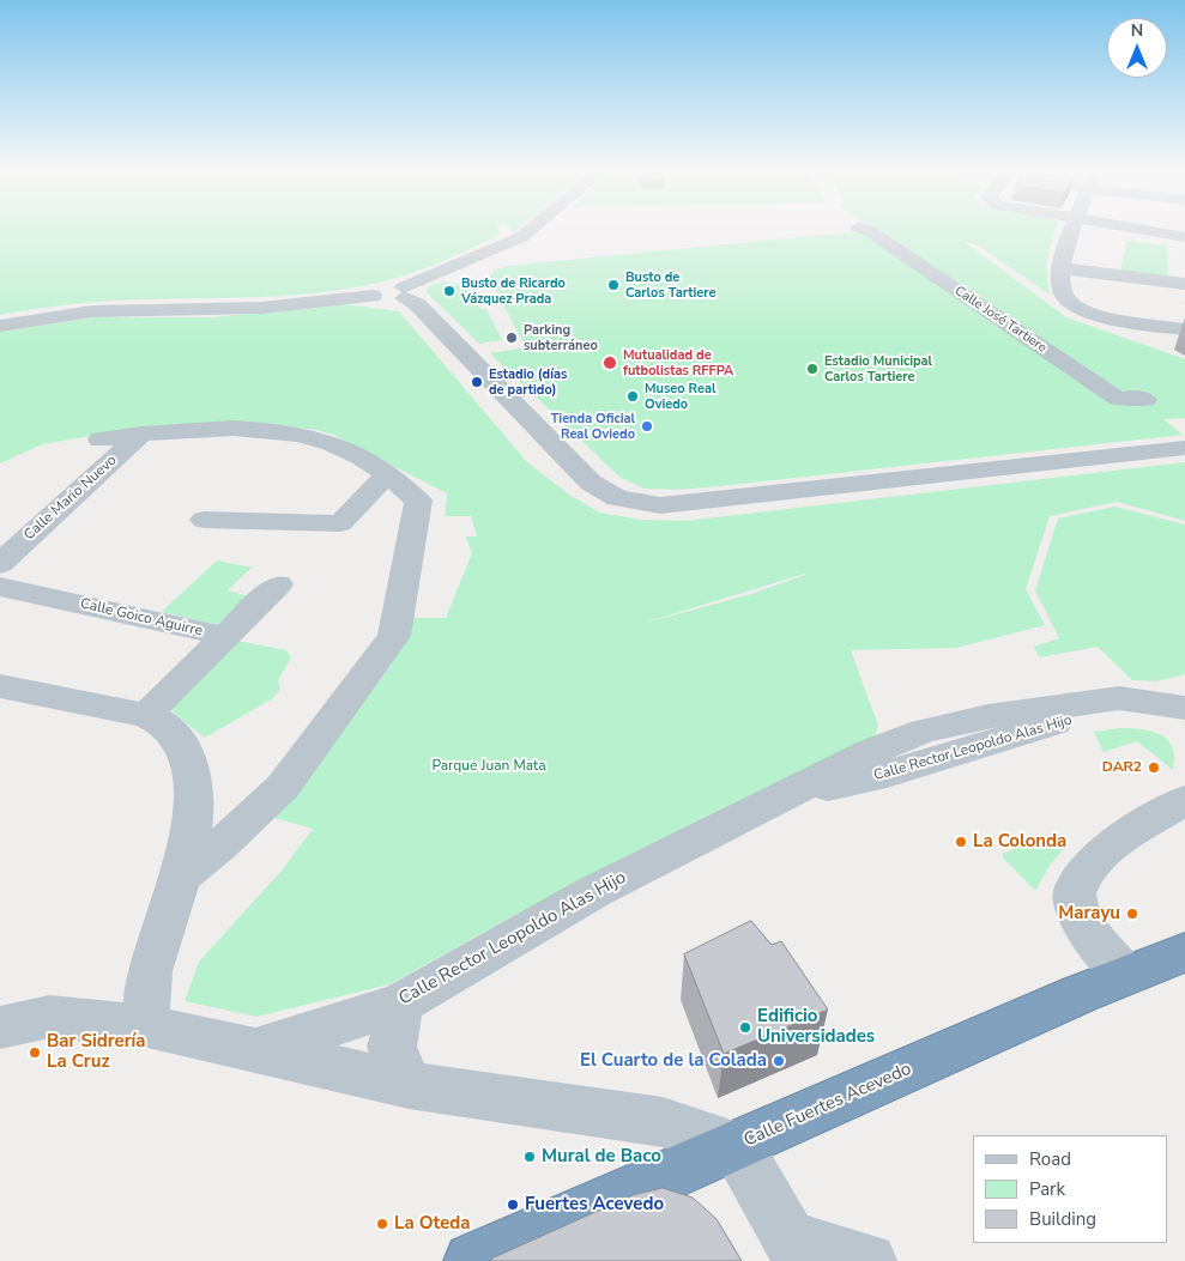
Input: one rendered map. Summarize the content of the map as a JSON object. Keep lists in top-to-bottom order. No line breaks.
{"streets":{"highway":["Calle Fuertes Acevedo"],"street":["Calle José Tartiere","Calle Mario Nuevo","Calle Goico Aguirre","Calle Rector Leopoldo Alas Hijo"]},"parks":["Parque Juan Mata"],"places":["Busto de Carlos Tartiere","Busto de Ricardo Vázquez Prada","Parking subterráneo","Mutualidad de futbolistas RFFPA","Estadio Municipal Carlos Tartiere","Estadio (días de partido)","Museo Real Oviedo","Tienda Oficial Real Oviedo","DAR2","La Colonda","Marayu","Edificio Universidades","Bar Sidrería La Cruz","El Cuarto de la Colada","Mural de Baco","Fuertes Acevedo","La Oteda"],"legend":["Road","Park","Building"],"north":"top"}
